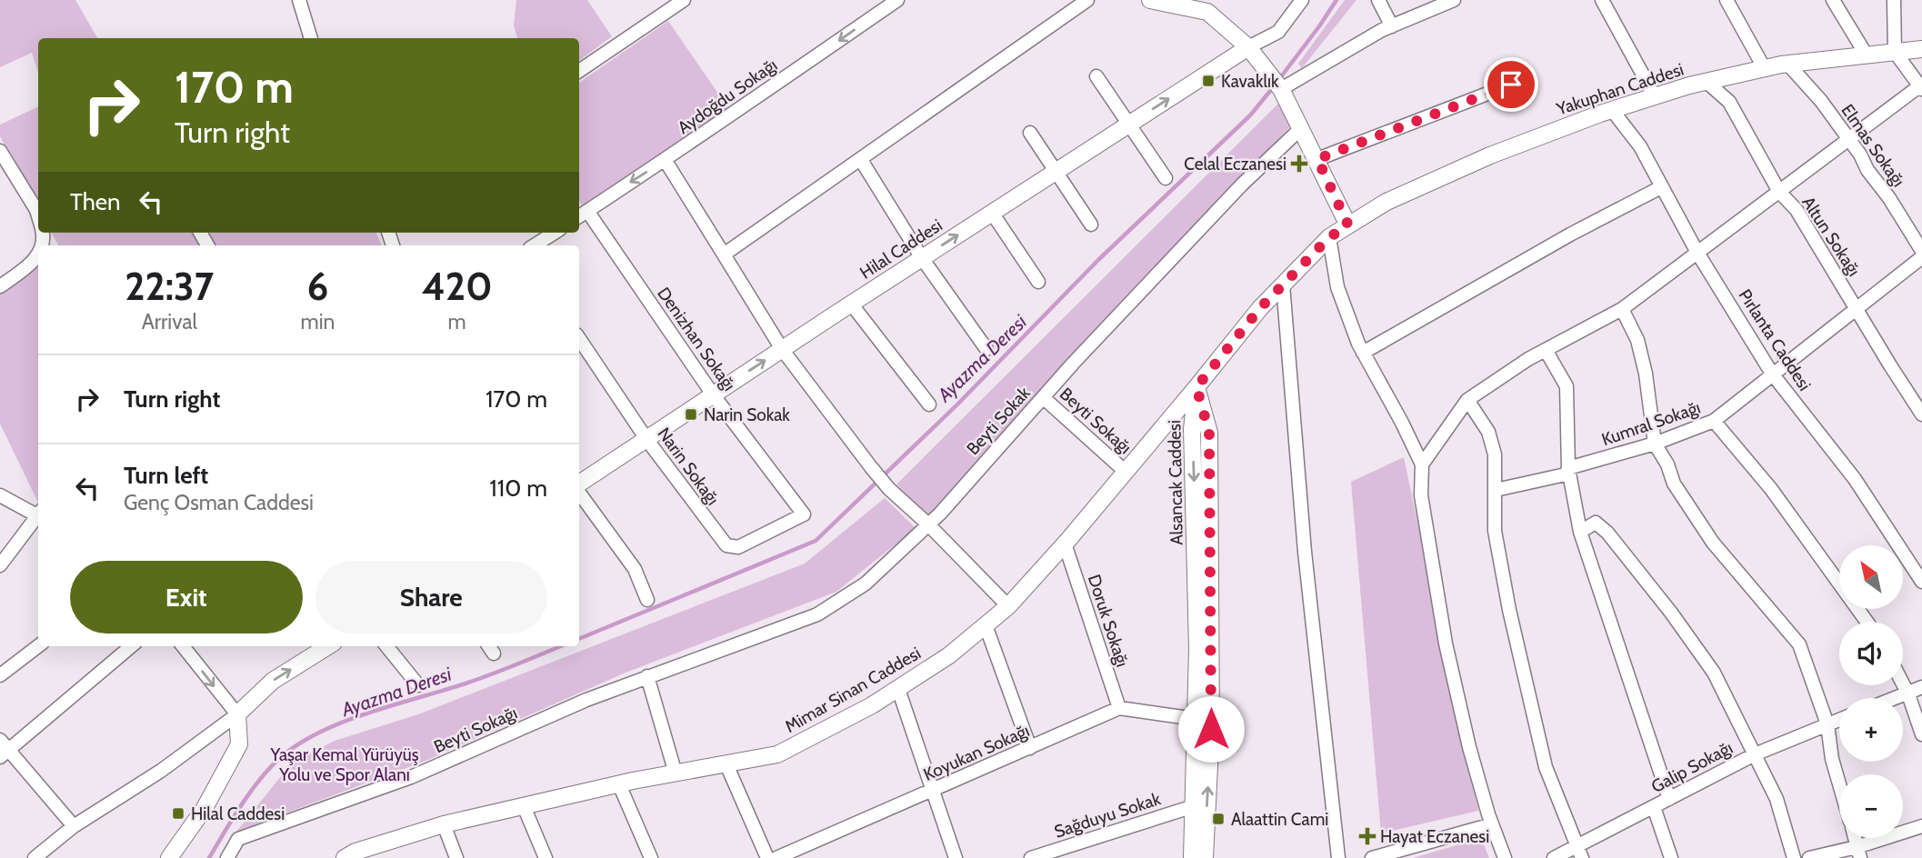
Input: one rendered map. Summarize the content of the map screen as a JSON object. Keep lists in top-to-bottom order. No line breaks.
{"streets":{"street":["Yakuphan Caddesi","Aydoğdu Sokağı","Elmas Sokağı","Altun Sokağı","Hilal Caddesi","Denizhan Sokağı","Pırlanta Caddesi","Beyti Sokak","Beyti Sokağı","Kumral Sokağı","Narin Sokağı","Alsancak Caddesi","Doruk Sokağı","Mimar Sinan Caddesi","Koyukan Sokağı","Galip Sokağı","Sağduyu Sokak"]},"crossings":[["Yakuphan Caddesi","Elmas Sokağı"],["Yakuphan Caddesi","Altun Sokağı"],["Yakuphan Caddesi","Pırlanta Caddesi"],["Yakuphan Caddesi","Mimar Sinan Caddesi"],["Aydoğdu Sokağı","Denizhan Sokağı"],["Altun Sokağı","Kumral Sokağı"],["Hilal Caddesi","Denizhan Sokağı"],["Hilal Caddesi","Narin Sokağı"],["Denizhan Sokağı","Narin Sokağı"],["Pırlanta Caddesi","Kumral Sokağı"],["Beyti Sokak","Beyti Sokağı"],["Beyti Sokağı","Mimar Sinan Caddesi"],["Alsancak Caddesi","Mimar Sinan Caddesi"],["Alsancak Caddesi","Sağduyu Sokak"],["Doruk Sokağı","Mimar Sinan Caddesi"],["Doruk Sokağı","Koyukan Sokağı"]],"water":["Ayazma Deresi"],"parks":["Yaşar Kemal Yürüyüş Yolu ve Spor Alanı"],"places":{"transit":["Kavaklık","Narin Sokak","Hilal Caddesi","Alaattin Cami"],"health":["Celal Eczanesi","Hayat Eczanesi"]},"north":"top left","page":{"turn":["170 m","Turn right"],"then":"Then","eta":["22:37","Arrival","6","min","420","m"],"list":[{"name":"Turn right","value":"170 m"},{"name":"Turn left","note":"Genç Osman Caddesi","value":"110 m"}],"map_buttons":["+","−"],"buttons":["Exit","Share"]}}
